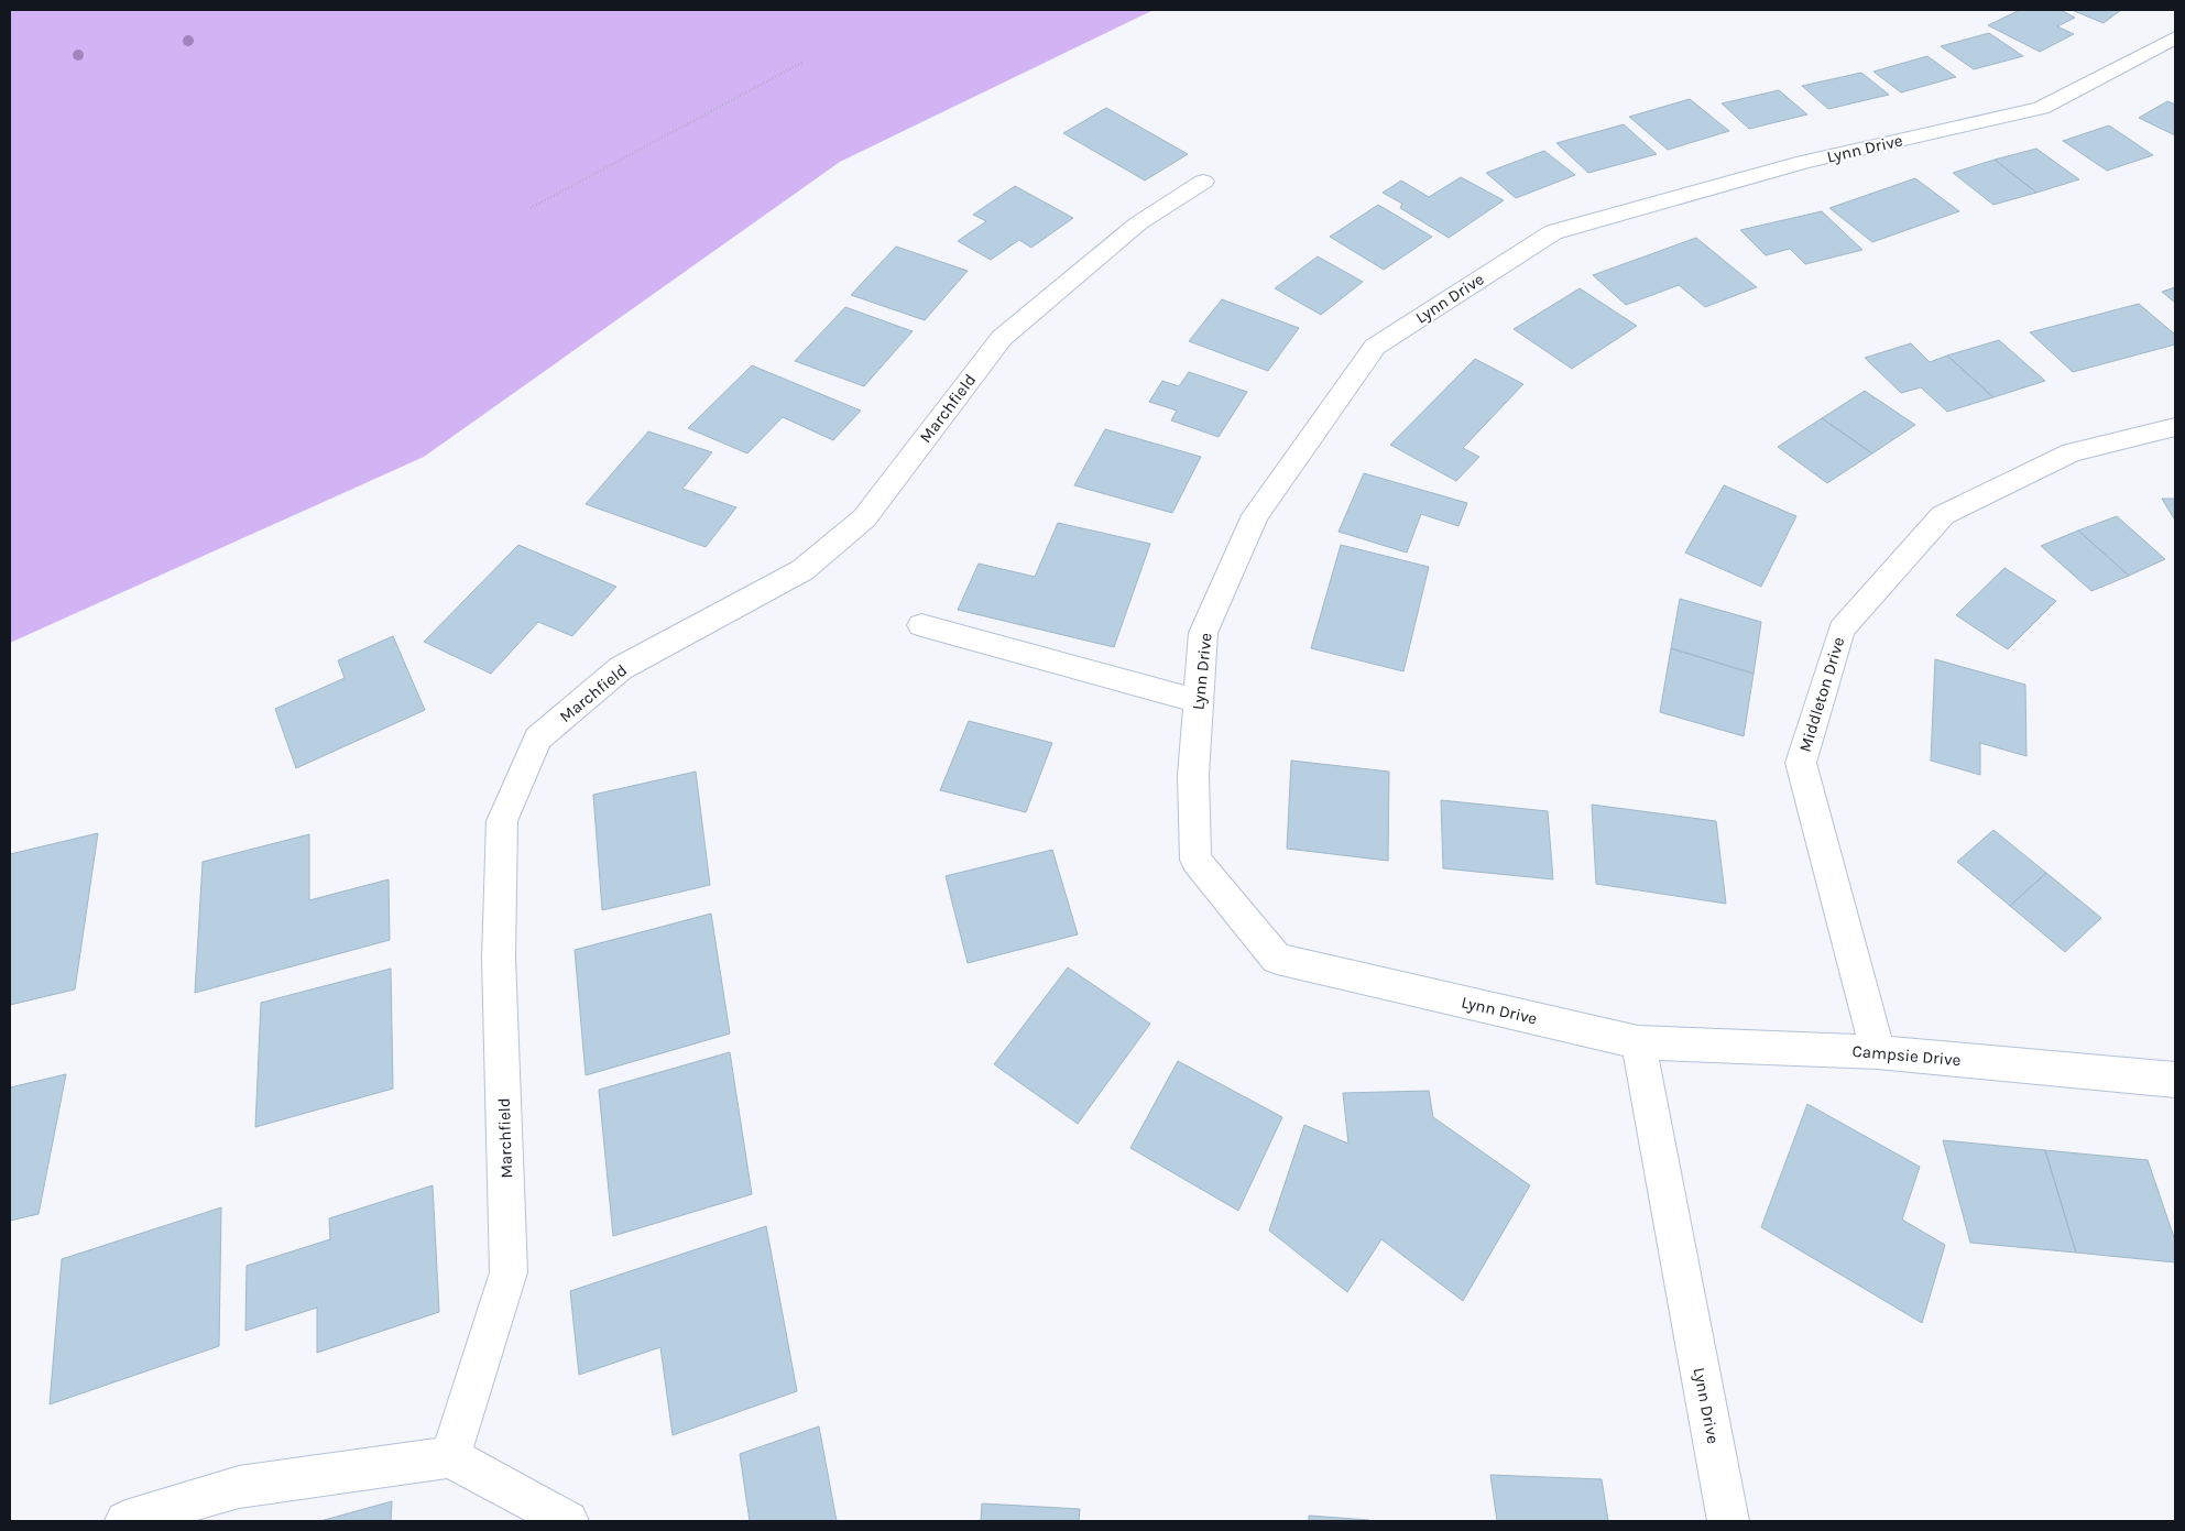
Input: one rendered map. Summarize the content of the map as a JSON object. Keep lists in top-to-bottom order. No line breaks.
{"streets":{"street":["Lynn Drive","Marchfield","Middleton Drive","Campsie Drive"]},"crossings":[["Lynn Drive","Campsie Drive"],["Middleton Drive","Campsie Drive"]]}
